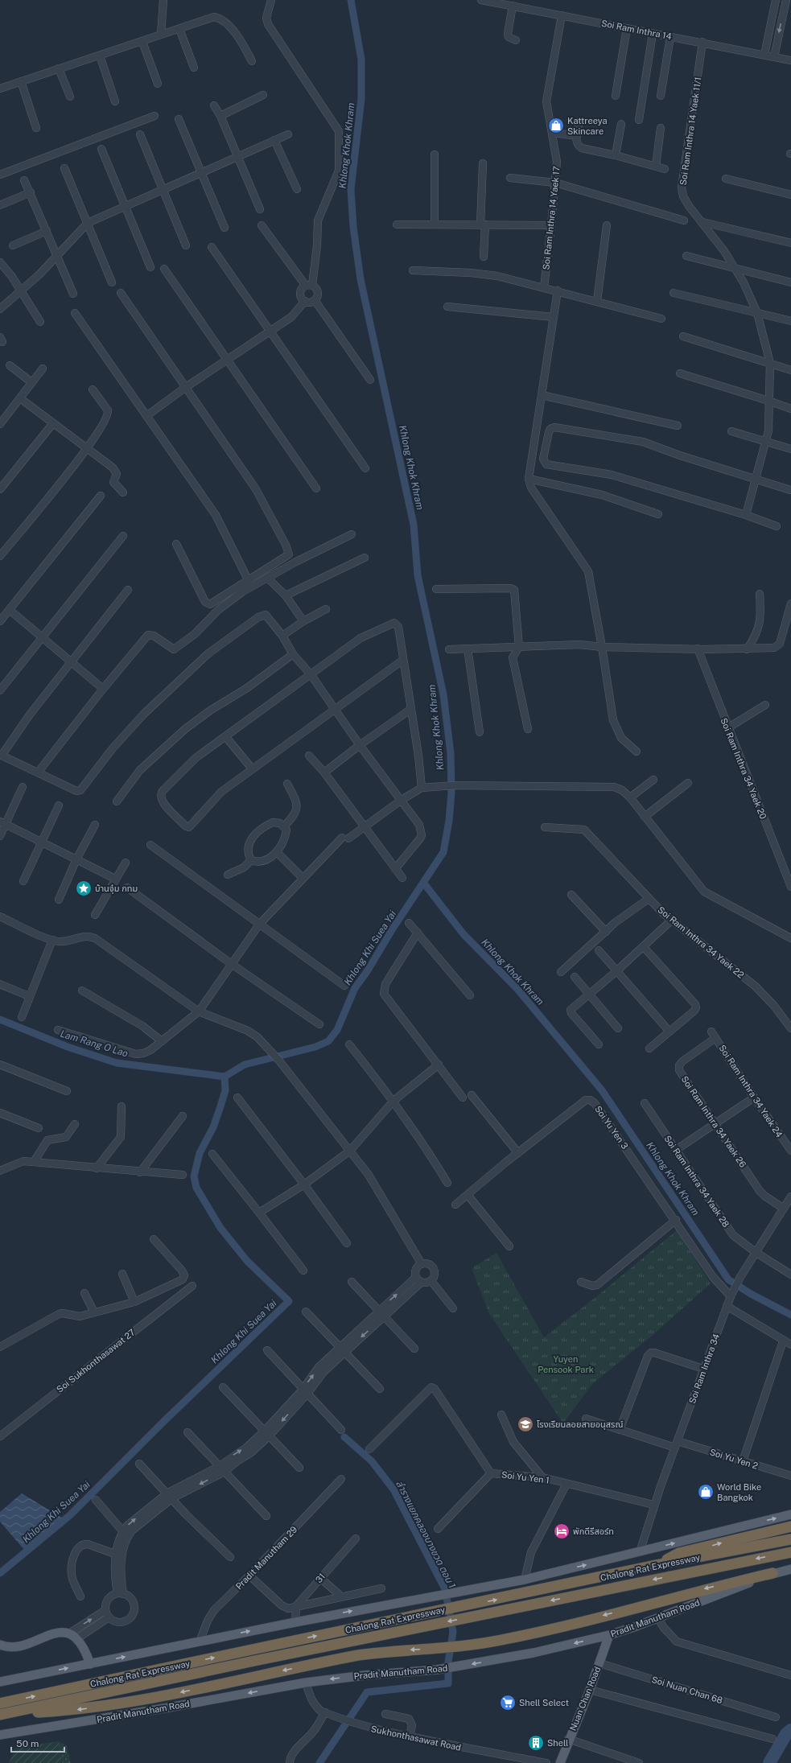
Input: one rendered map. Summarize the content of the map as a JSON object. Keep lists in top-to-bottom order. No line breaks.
{"streets":{"highway":["Chalong Rat Expressway"],"main road":["Pradit Manutham Road","Nuan Chan Road"],"street":["Soi Ram Inthra 14","Soi Ram Inthra 14 Yaek 11/1","Soi Ram Inthra 14 Yaek 17","Soi Ram Inthra 34 Yaek 20","Soi Ram Inthra 34 Yaek 22","Soi Ram Inthra 34 Yaek 24","Soi Ram Inthra 34 Yaek 26","Soi Yu Yen 3","Soi Ram Inthra 34 Yaek 28","Soi Sukhonthasawat 27","Soi Ram Inthra 34","Soi Yu Yen 2","Soi Yu Yen 1","Pradit Manutham 29","31","Soi Nuan Chan 68","Sukhonthasawat Road"]},"crossings":[["Soi Ram Inthra 14","Soi Ram Inthra 14 Yaek 11/1"],["Soi Ram Inthra 14","Soi Ram Inthra 14 Yaek 17"],["Soi Ram Inthra 34 Yaek 24","Soi Ram Inthra 34 Yaek 26"],["Soi Ram Inthra 34 Yaek 26","Soi Ram Inthra 34"],["Soi Yu Yen 3","Soi Ram Inthra 34"],["Soi Ram Inthra 34 Yaek 28","Soi Ram Inthra 34"],["Soi Ram Inthra 34","Soi Yu Yen 2"],["Soi Ram Inthra 34","Soi Yu Yen 1"],["Pradit Manutham Road","Nuan Chan Road"],["Pradit Manutham Road","Sukhonthasawat Road"],["Soi Nuan Chan 68","Nuan Chan Road"]],"water":["Khlong Khok Khram","Khlong Khi Suea Yai","Lam Rang O Lao","ลำรางแยกคลองบางขวด ตอน 1"],"parks":["Yuyen Pensook Park"],"places":{"shop":["Kattreeya Skincare","World Bike Bangkok"],"place":["บ้านจุ๋ม กทม"],"school or university":["โรงเรียนลอยสายอนุสรณ์"],"hotel":["พักดีรีสอร์ท"],"supermarket":["Shell Select"],"building":["Shell"]},"scale_bar":"50 m"}
